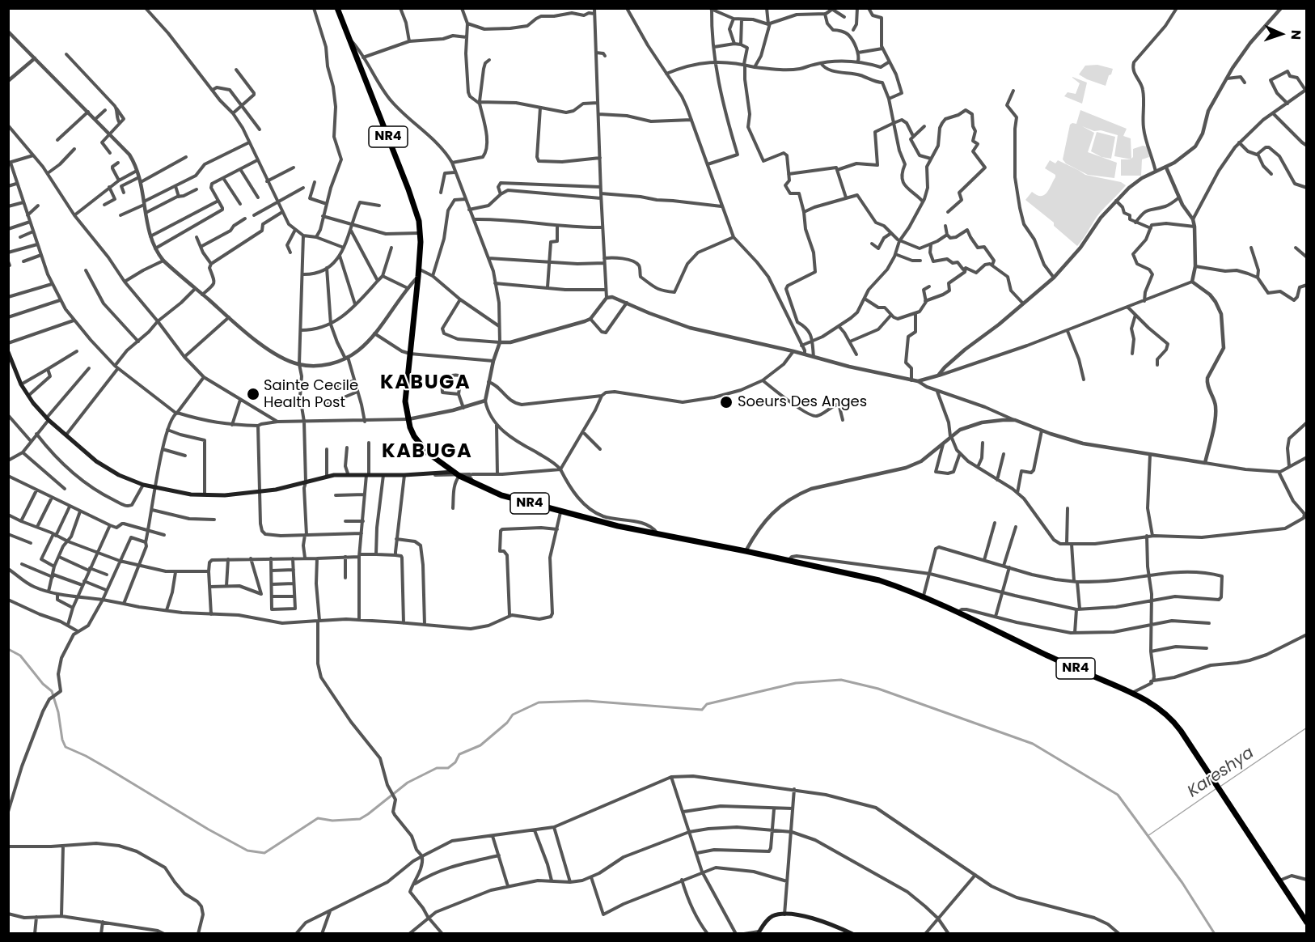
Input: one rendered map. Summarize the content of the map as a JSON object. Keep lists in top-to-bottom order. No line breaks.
{"streets":{"highway":["NR4"]},"districts":["KABUGA","KABUGA"],"water":["Kareshya"],"places":["Sainte Cecile Health Post","Soeurs Des Anges"],"north":"right"}
